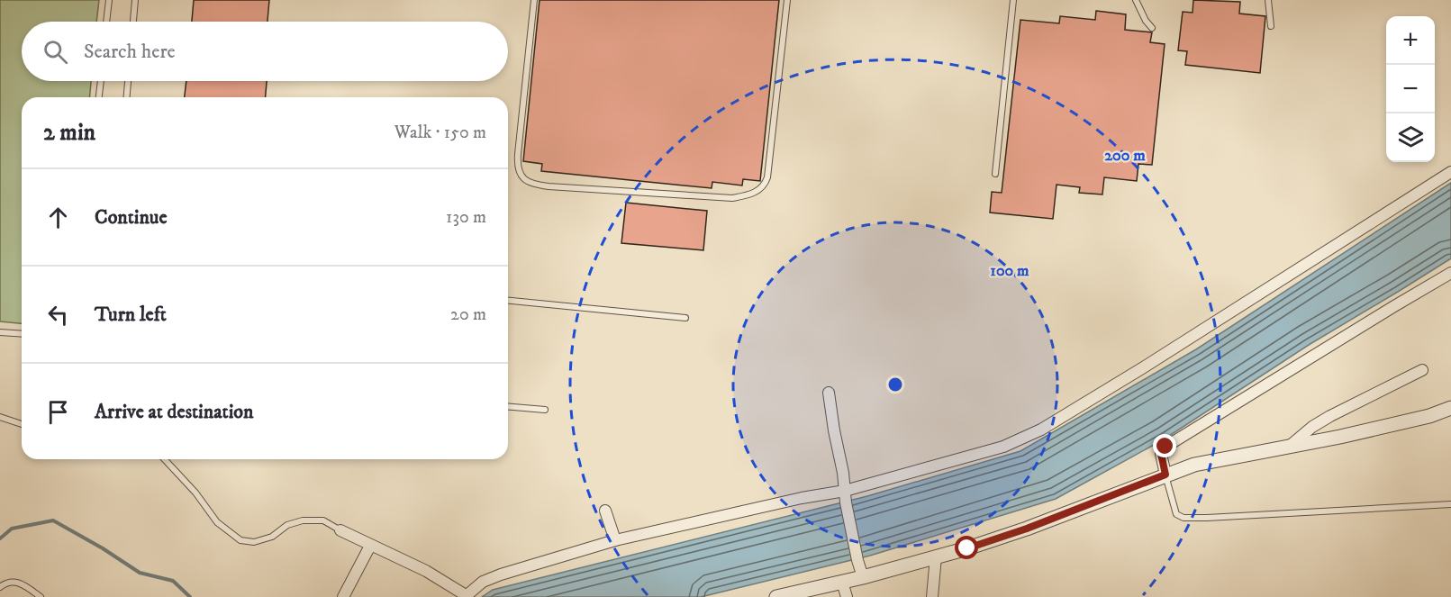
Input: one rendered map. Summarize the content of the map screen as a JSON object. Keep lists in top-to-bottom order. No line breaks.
{"page":{"map_buttons":["+","−"],"search":"Search here","heading":["2 min","Walk · 150 m"],"list":[["Continue","130 m"],["Turn left","20 m"],"Arrive at destination"]},"rings":["200 m","100 m"]}
